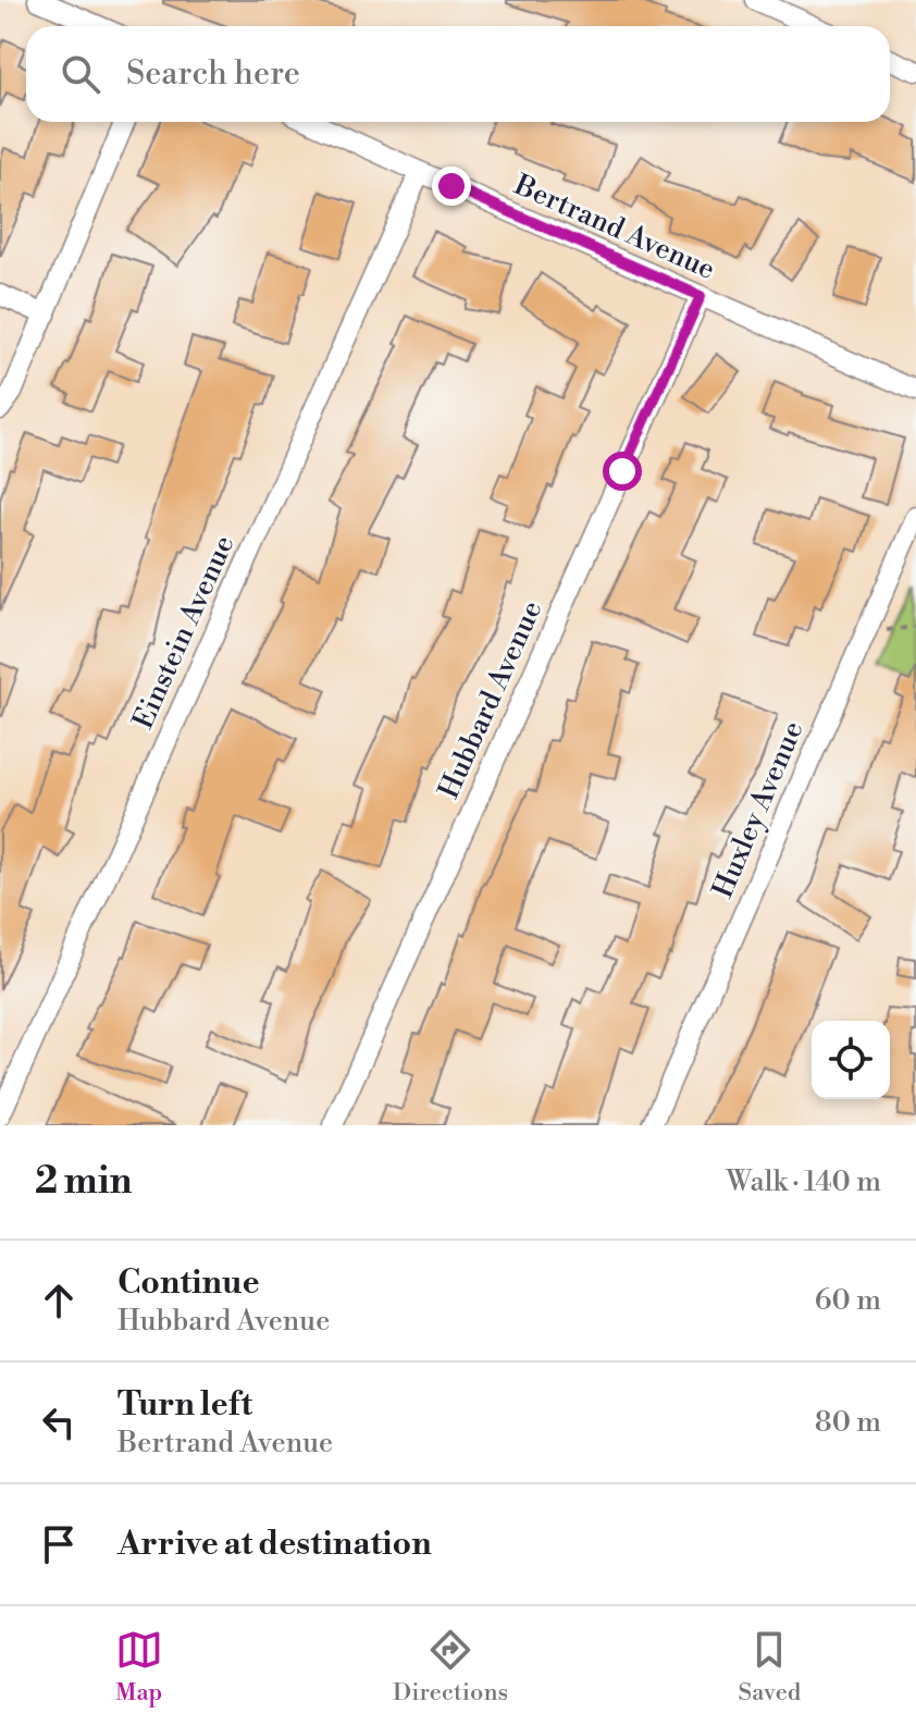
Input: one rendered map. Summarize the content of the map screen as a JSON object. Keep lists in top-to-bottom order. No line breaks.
{"streets":{"street":["Bertrand Avenue","Einstein Avenue","Hubbard Avenue","Huxley Avenue"]},"crossings":[["Bertrand Avenue","Einstein Avenue"],["Bertrand Avenue","Hubbard Avenue"]],"page":{"search":"Search here","heading":["2 min","Walk · 140 m"],"list":[["Continue","Hubbard Avenue","60 m"],["Turn left","Bertrand Avenue","80 m"],"Arrive at destination"],"nav":["Map","Directions","Saved"]}}
